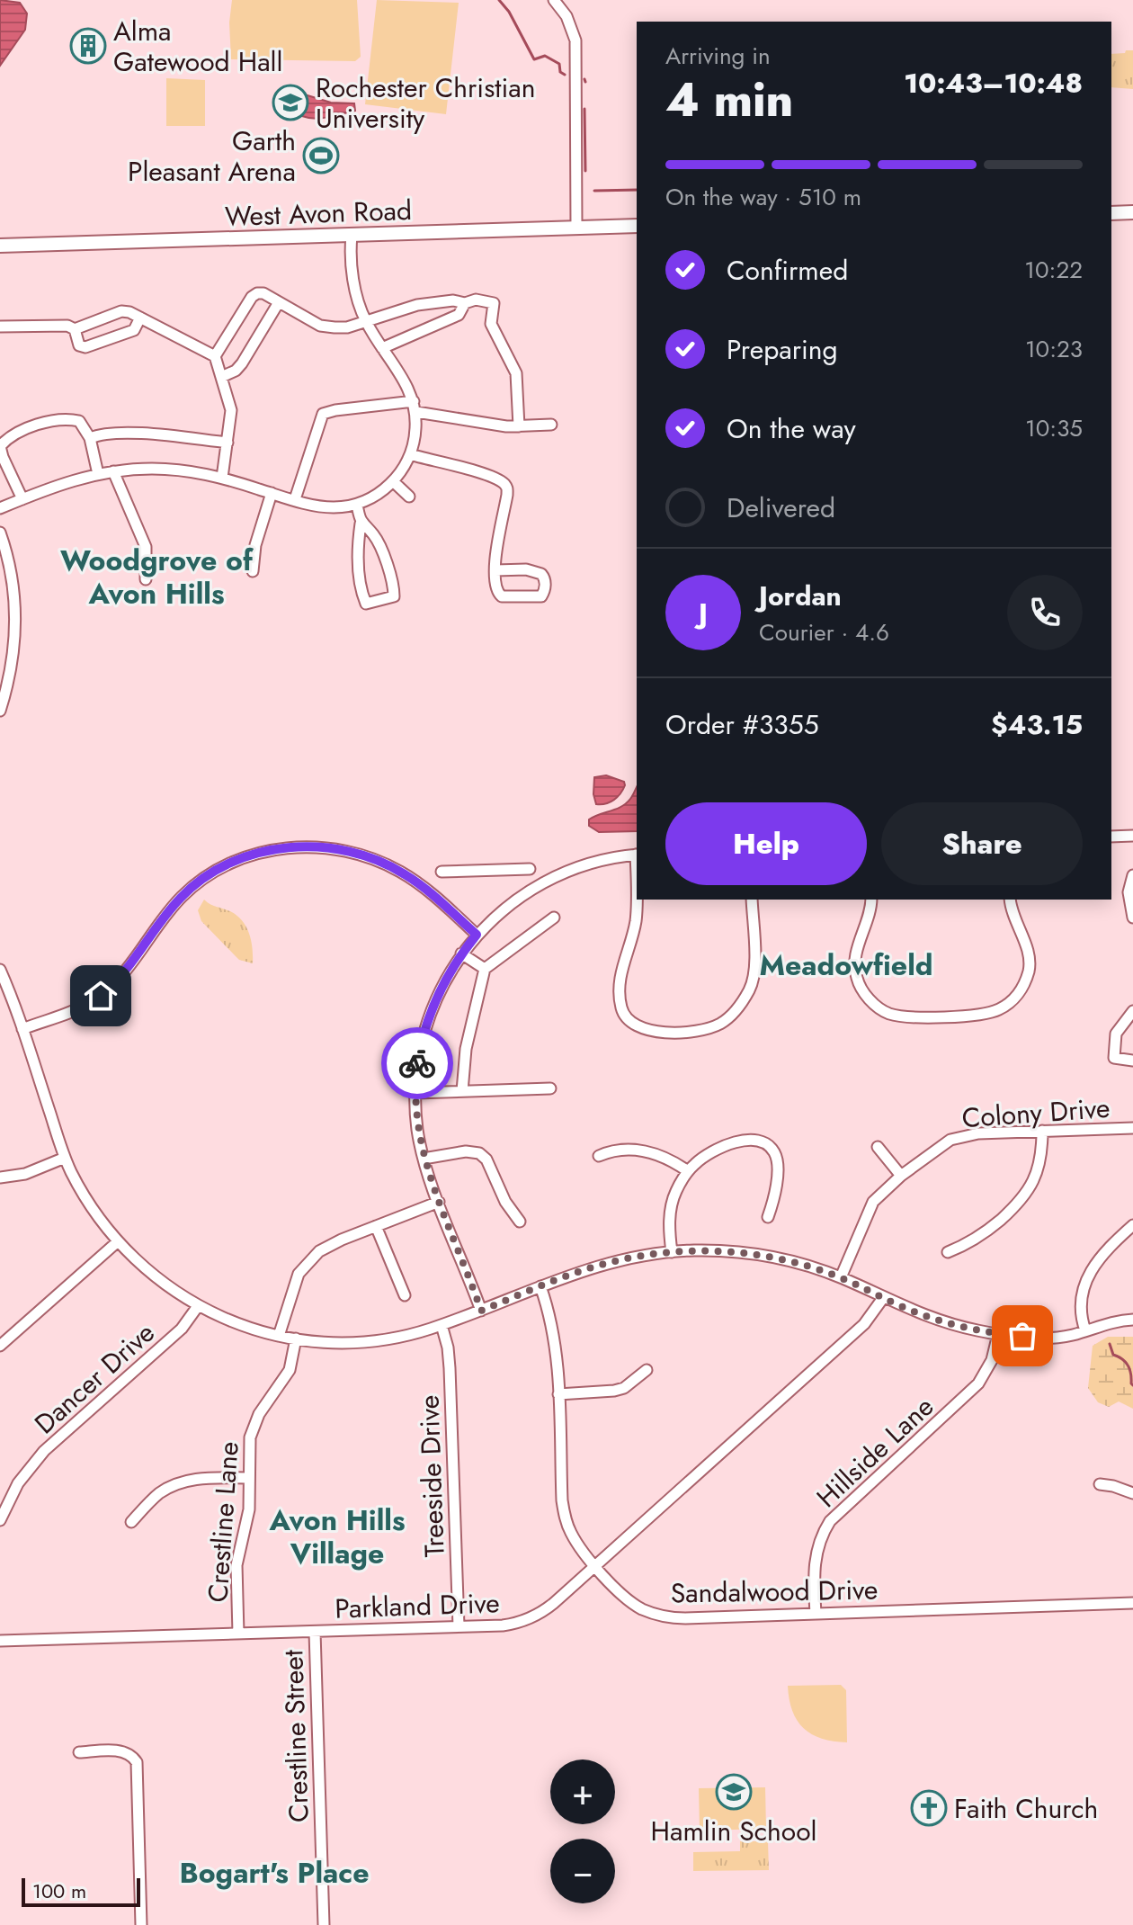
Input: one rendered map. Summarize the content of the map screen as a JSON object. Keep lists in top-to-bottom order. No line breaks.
{"streets":{"main road":["West Avon Road"],"street":["Colony Drive","Dancer Drive","Hillside Lane","Treeside Drive","Crestline Lane","Sandalwood Drive","Parkland Drive","Crestline Street"]},"crossings":[["Hillside Lane","Sandalwood Drive"],["Treeside Drive","Parkland Drive"],["Crestline Lane","Parkland Drive"],["Sandalwood Drive","Parkland Drive"],["Parkland Drive","Crestline Street"]],"districts":["Woodgrove of Avon Hills","Meadowfield","Avon Hills Village","Bogart's Place"],"places":{"building":["Alma Gatewood Hall"],"school or university":["Rochester Christian University","Hamlin School"],"sports":["Garth Pleasant Arena"],"church":["Faith Church"]},"scale_bar":"100 m","page":{"heading":["4 min","Arriving in","10:43–10:48"],"panel":["Jordan","Courier · 4.6","Order #3355","$43.15"],"bar":"On the way · 510 m","list":[["Confirmed","10:22"],["Preparing","10:23"],["On the way","10:35"],"Delivered"],"round":"J","buttons":["Help","Share"],"map_buttons":["+","−"],"scale":"100 m"}}
